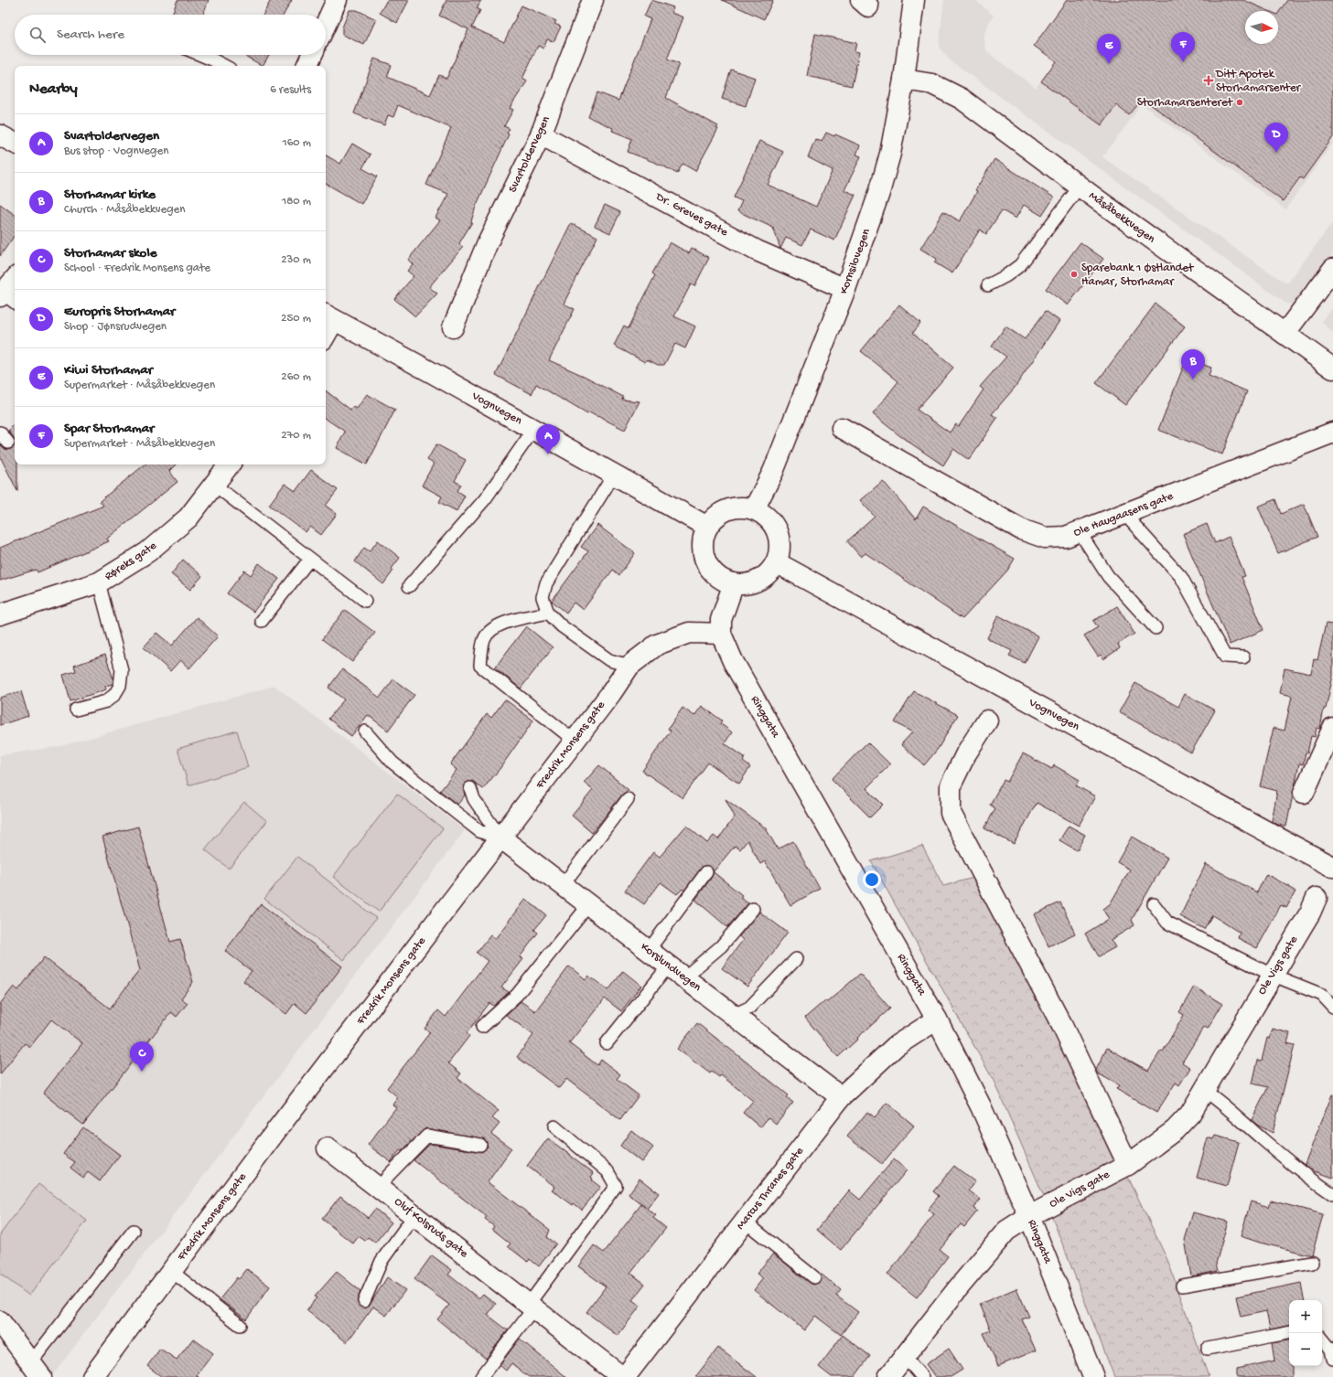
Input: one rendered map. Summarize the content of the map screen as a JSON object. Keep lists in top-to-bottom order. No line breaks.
{"streets":{"street":["Svartoldervegen","Dr. Greves gate","Måsåbekkvegen","Kornsilovegen","Vognvegen","Ole Haugaasens gate","Røreks gate","Ringgata","Fredrik Monsens gate","Ole Vigs gate","Korslundvegen","Marcus Thranes gate","Oluf Kolsruds gate"]},"crossings":[["Svartoldervegen","Dr. Greves gate"],["Dr. Greves gate","Kornsilovegen"],["Måsåbekkvegen","Kornsilovegen"],["Kornsilovegen","Vognvegen"],["Kornsilovegen","Ringgata"],["Vognvegen","Ringgata"],["Ringgata","Fredrik Monsens gate"],["Ringgata","Ole Vigs gate"],["Ringgata","Marcus Thranes gate"],["Fredrik Monsens gate","Korslundvegen"],["Korslundvegen","Marcus Thranes gate"],["Marcus Thranes gate","Oluf Kolsruds gate"]],"places":{"health":["Ditt Apotek Storhamarsenter"],"other":["Storhamarsenteret","Sparebank 1 Østlandet Hamar, Storhamar"]},"north":"right","page":{"search":"Search here","pins":["F","E","D","B","A","C"],"heading":["Nearby","6 results"],"list":[{"mark":"A","name":"Svartoldervegen","note":"Bus stop · Vognvegen","value":"160 m"},{"mark":"B","name":"Storhamar kirke","note":"Church · Måsåbekkvegen","value":"180 m"},{"mark":"C","name":"Storhamar skole","note":"School · Fredrik Monsens gate","value":"230 m"},{"mark":"D","name":"Europris Storhamar","note":"Shop · Jønsrudvegen","value":"250 m"},{"mark":"E","name":"Kiwi Storhamar","note":"Supermarket · Måsåbekkvegen","value":"260 m"},{"mark":"F","name":"Spar Storhamar","note":"Supermarket · Måsåbekkvegen","value":"270 m"}],"map_buttons":["+","−"]}}
